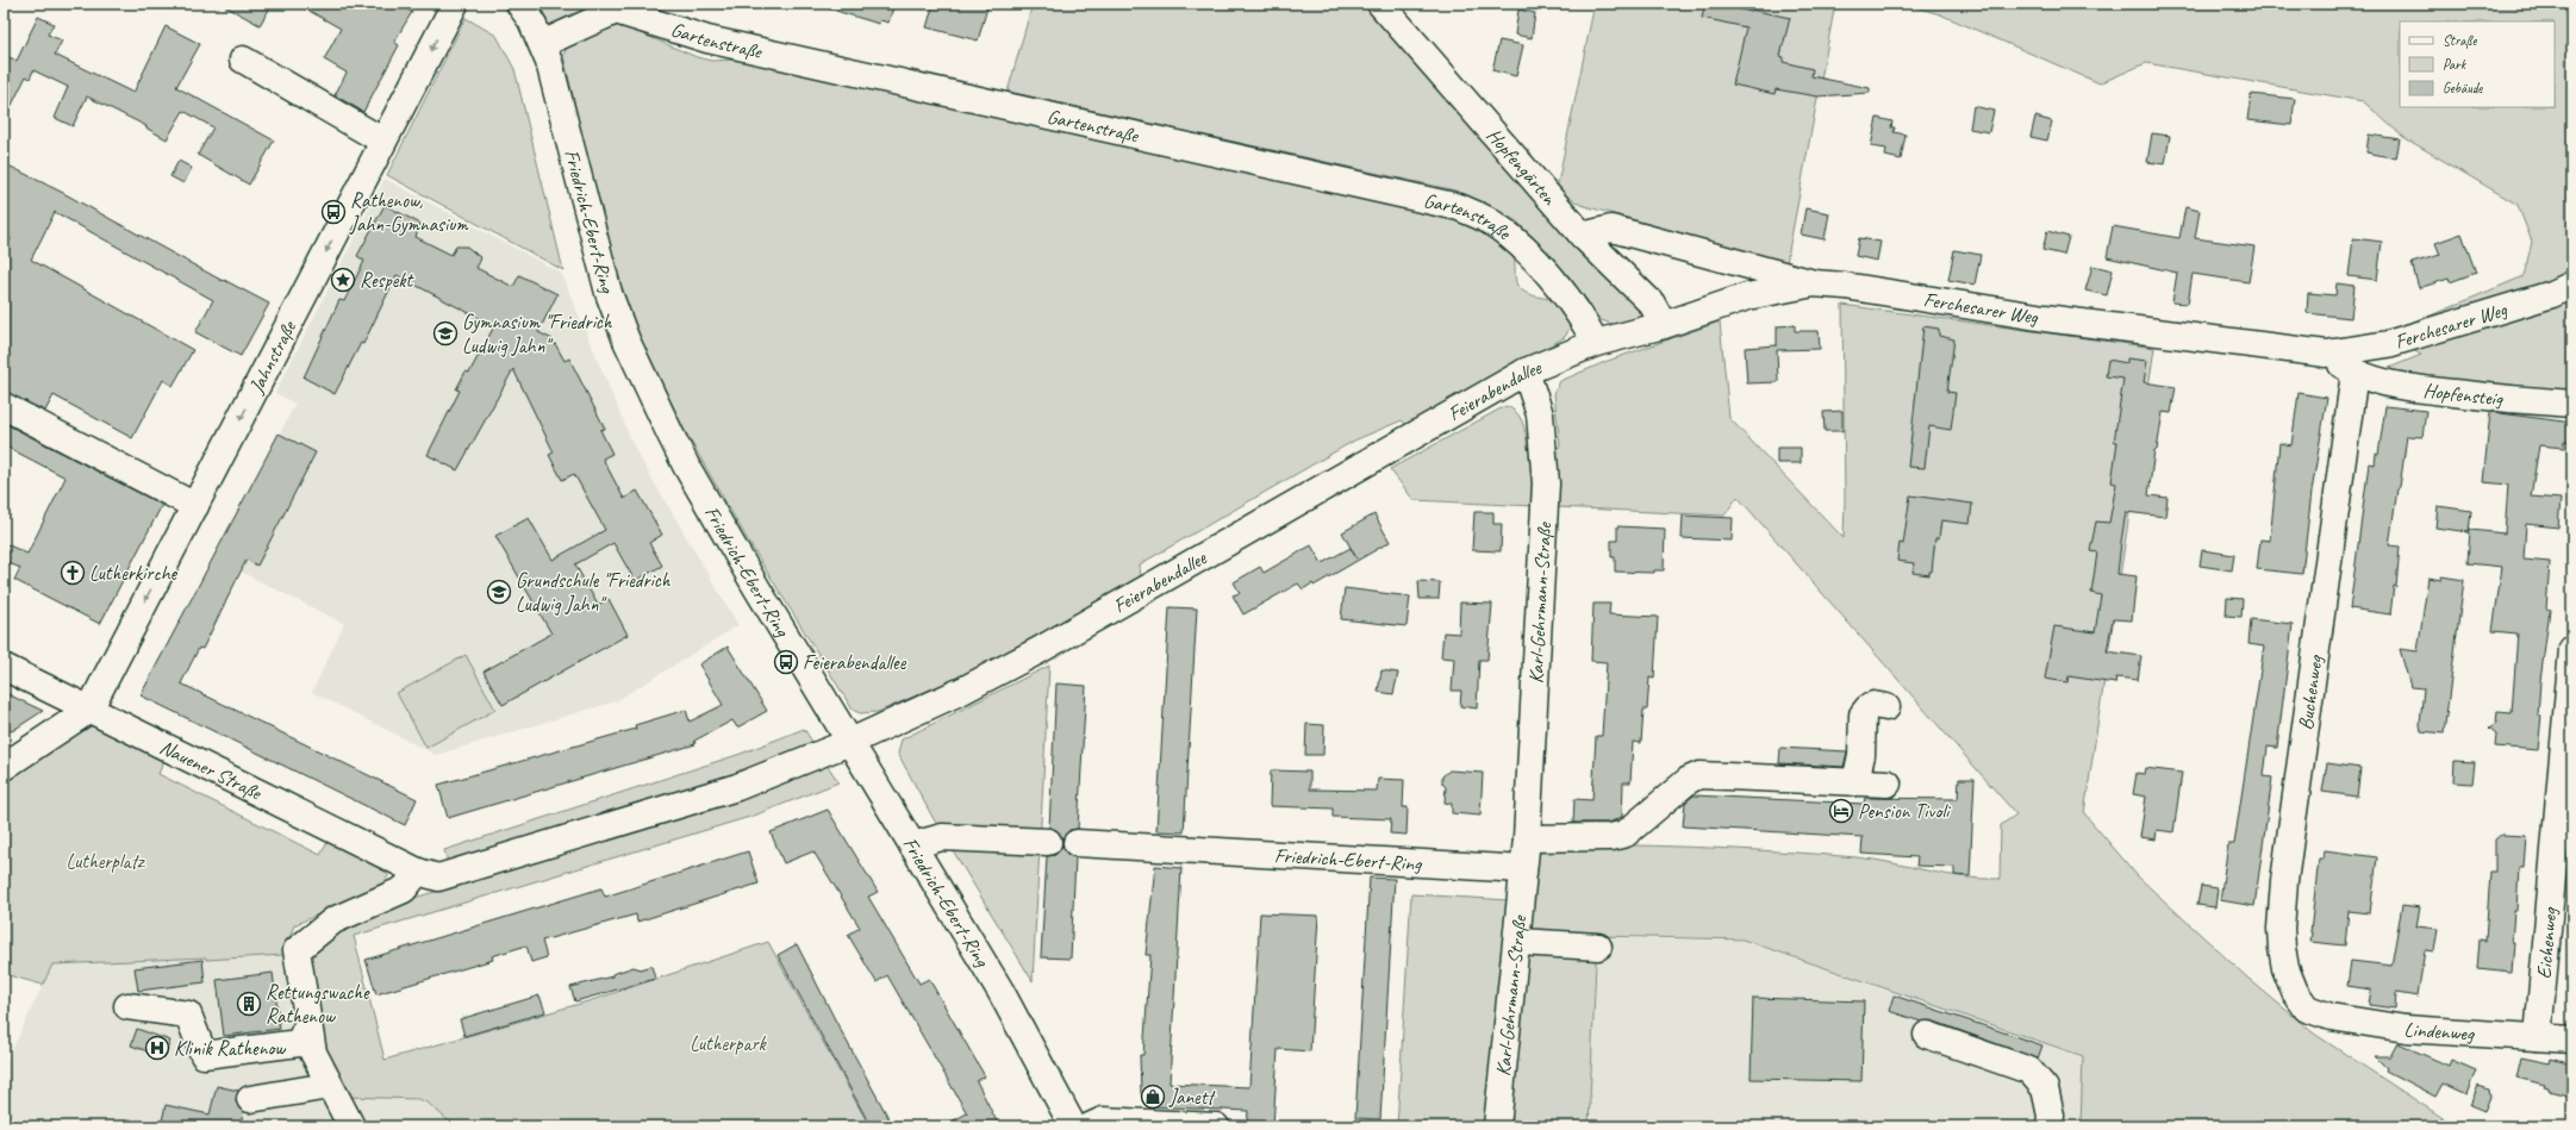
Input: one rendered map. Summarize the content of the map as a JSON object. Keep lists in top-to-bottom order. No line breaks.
{"streets":{"street":["Gartenstraße","Hopfengärten","Friedrich-Ebert-Ring","Ferchesarer Weg","Jahnstraße","Feierabendallee","Hopfensteig","Karl-Gehrmann-Straße","Buchenweg","Nauener Straße","Eichenweg","Lindenweg"]},"crossings":[["Gartenstraße","Friedrich-Ebert-Ring"],["Gartenstraße","Feierabendallee"],["Hopfengärten","Ferchesarer Weg"],["Hopfengärten","Feierabendallee"],["Friedrich-Ebert-Ring","Feierabendallee"],["Friedrich-Ebert-Ring","Karl-Gehrmann-Straße"],["Ferchesarer Weg","Feierabendallee"],["Ferchesarer Weg","Hopfensteig"],["Ferchesarer Weg","Buchenweg"],["Jahnstraße","Nauener Straße"],["Feierabendallee","Karl-Gehrmann-Straße"],["Feierabendallee","Nauener Straße"],["Hopfensteig","Buchenweg"],["Buchenweg","Lindenweg"],["Eichenweg","Lindenweg"]],"one_way":["Jahnstraße"],"parks":["Lutherplatz","Lutherpark"],"places":{"bus stop":["Rathenow, Jahn-Gymnasium","Feierabendallee"],"place":["Respekt"],"school or university":["Gymnasium \"Friedrich Ludwig Jahn\"","Grundschule \"Friedrich Ludwig Jahn\""],"church":["Lutherkirche"],"hotel":["Pension Tivoli"],"building":["Rettungswache Rathenow"],"hospital":["Klinik Rathenow"],"shop":["Janett"]},"legend":["Straße","Park","Gebäude"]}
